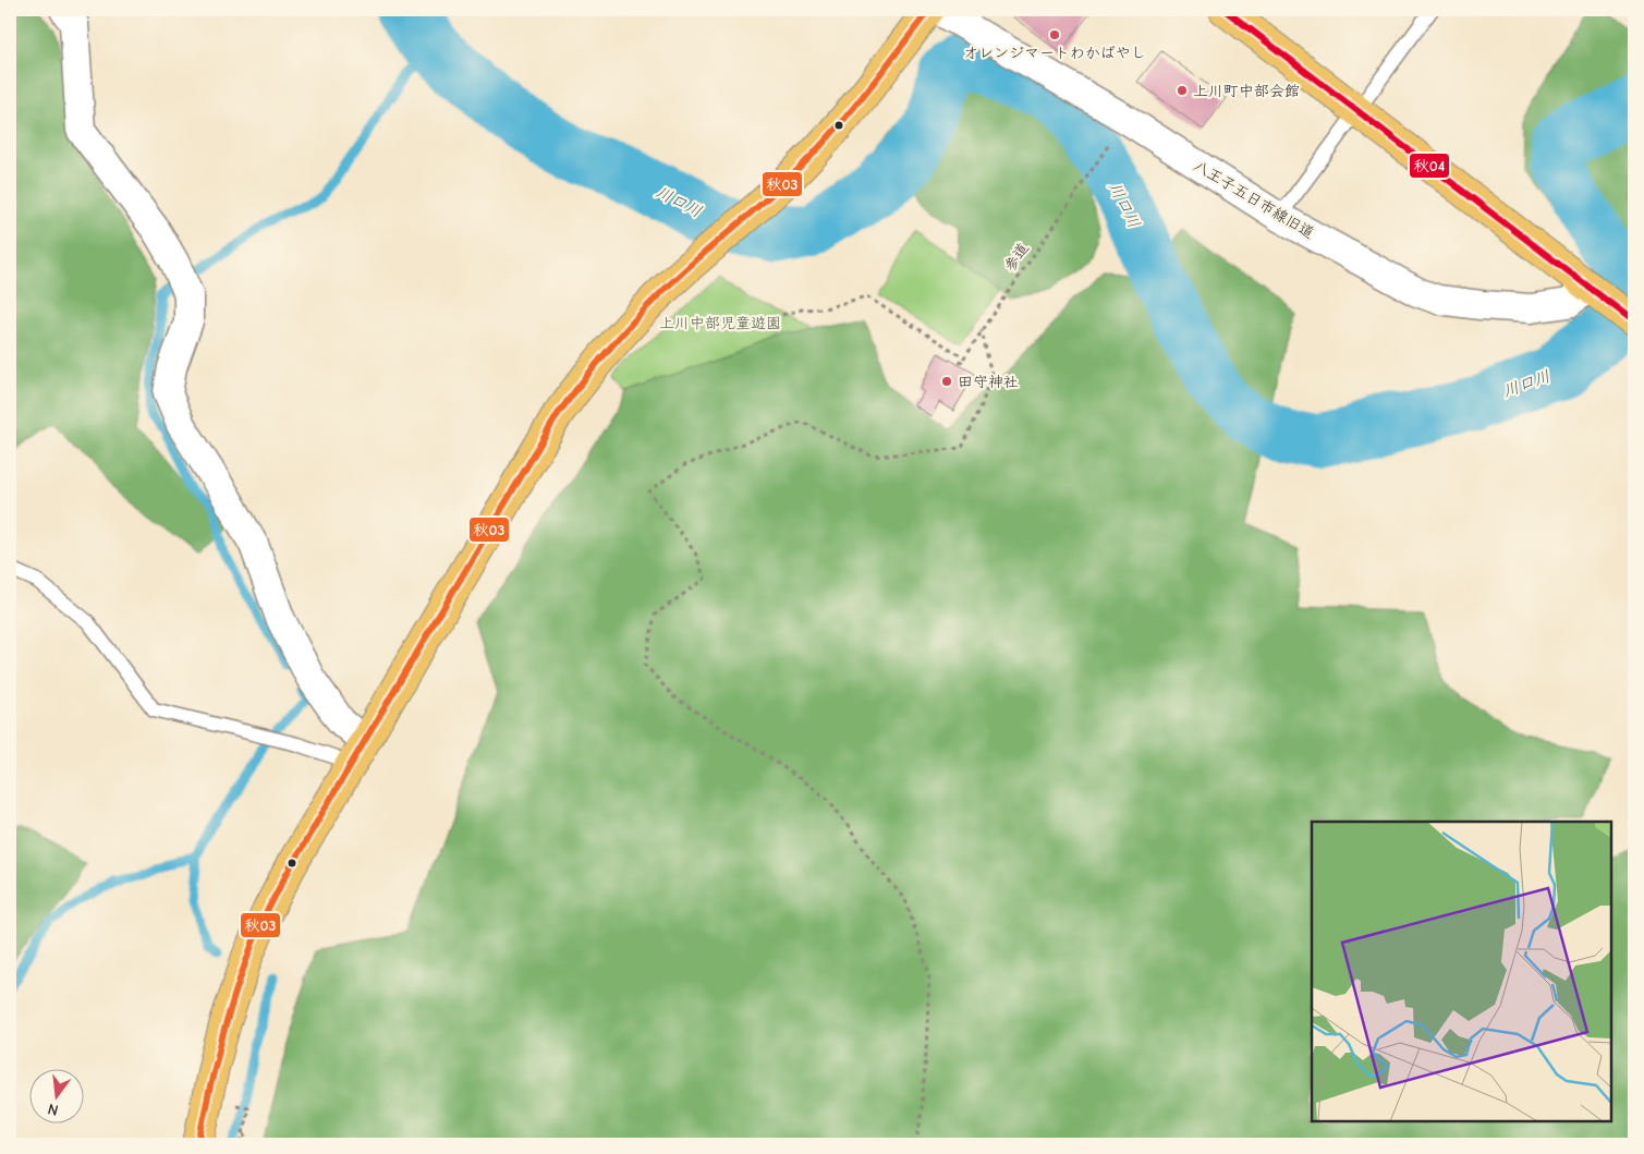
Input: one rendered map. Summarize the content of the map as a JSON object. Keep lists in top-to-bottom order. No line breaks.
{"streets":{"street":["八王子五日市線旧道"],"path":["参道"]},"water":["川口川"],"parks":["上川中部児童遊園"],"places":["オレンジマートわかばやし","上川町中部会館","田守神社"],"lines":["transit line 秋03","transit line 秋04"],"north":"bottom"}
